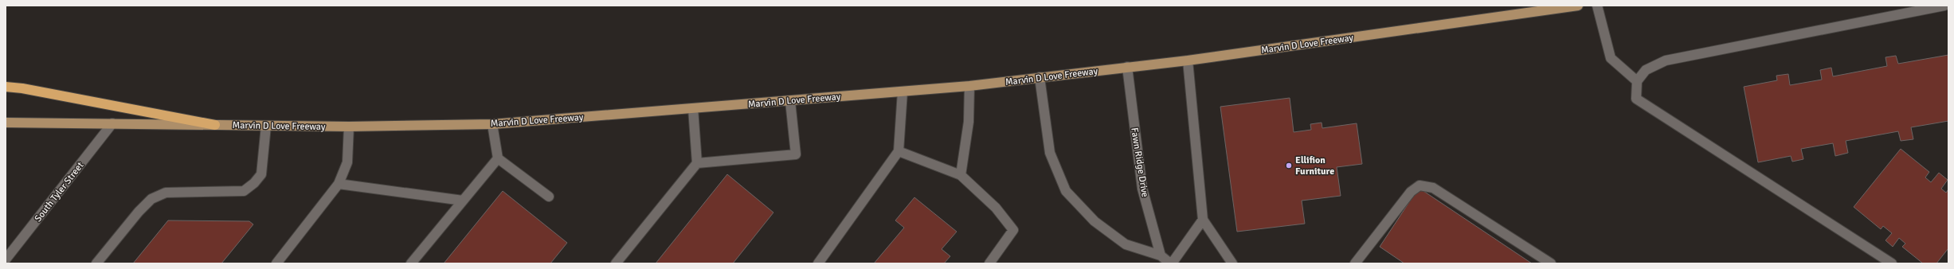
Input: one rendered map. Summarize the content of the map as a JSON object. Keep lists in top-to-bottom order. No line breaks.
{"streets":{"main road":["Marvin D Love Freeway"],"street":["Fawn Ridge Drive","South Tyler Street"]},"crossings":[["Marvin D Love Freeway","Fawn Ridge Drive"],["Marvin D Love Freeway","South Tyler Street"]],"places":["Ellifion Furniture"]}
